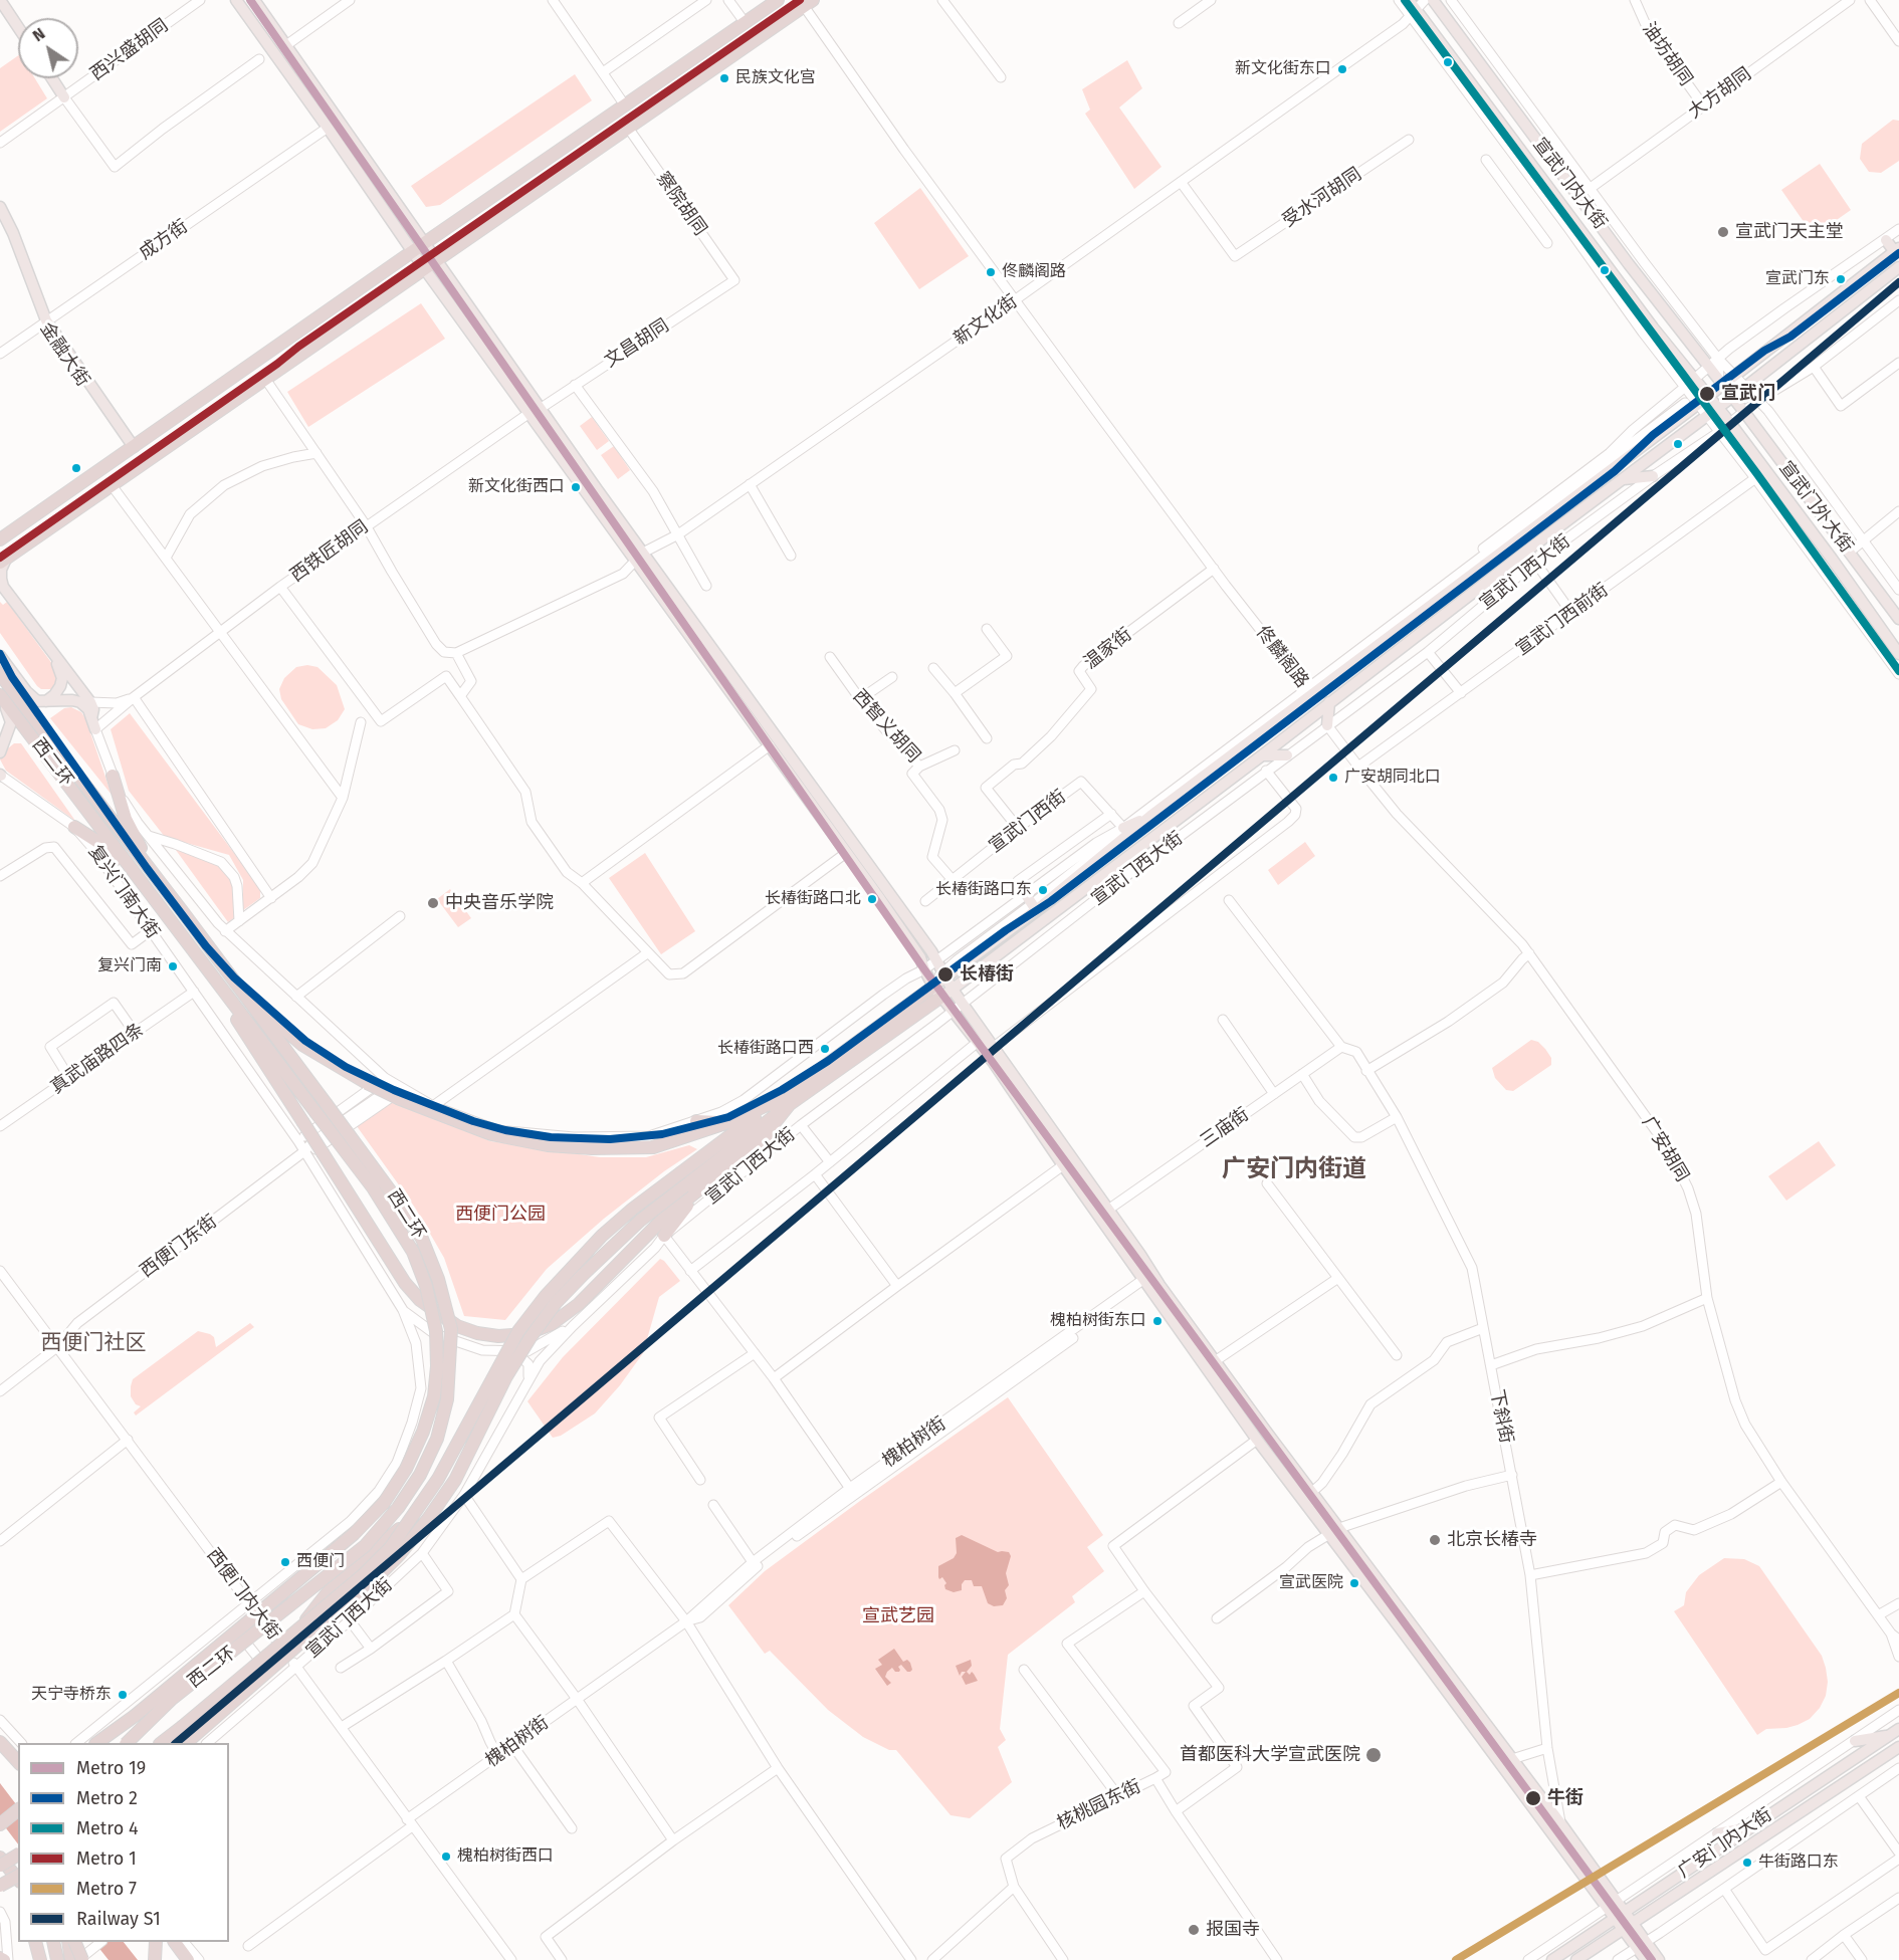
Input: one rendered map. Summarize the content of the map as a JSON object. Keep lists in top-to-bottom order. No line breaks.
{"streets":{"highway":["宣武门西大街","西二环"],"main road":["宣武门内大街","金融大街","宣武门外大街","广安门内大街"],"street":["西兴盛胡同","油坊胡同","大方胡同","受水河胡同","察院胡同","成方街","新文化街","文昌胡同","西铁匠胡同","宣武门西前街","温家街","佟麟阁路","西智义胡同","宣武门西街","复兴门南大街","真武庙路四条","三庙街","广安胡同","西便门东街","下斜街","槐柏树街","西便门内大街","核桃园东街"]},"crossings":[["油坊胡同","大方胡同"],["宣武门内大街","新文化街"],["宣武门内大街","宣武门外大街"],["宣武门内大街","宣武门西大街"],["受水河胡同","新文化街"],["察院胡同","文昌胡同"],["成方街","金融大街"],["新文化街","佟麟阁路"],["文昌胡同","西铁匠胡同"],["宣武门外大街","宣武门西大街"],["宣武门外大街","宣武门西前街"],["宣武门西大街","佟麟阁路"],["宣武门西大街","宣武门西街"],["宣武门西大街","复兴门南大街"],["宣武门西大街","广安胡同"],["宣武门西大街","西便门东街"],["宣武门西大街","西便门内大街"],["宣武门西前街","广安胡同"],["温家街","佟麟阁路"],["温家街","宣武门西街"],["复兴门南大街","真武庙路四条"],["复兴门南大街","西便门东街"],["三庙街","下斜街"],["西便门东街","西便门内大街"],["槐柏树街","西便门内大街"]],"districts":["广安门内街道","西便门社区"],"parks":["西便门公园","宣武艺园"],"places":["新文化街东口","民族文化宫","宣武门天主堂","佟麟阁路","宣武门东","宣武门","新文化街西口","广安胡同北口","长椿街路口东","长椿街路口北","中央音乐学院","复兴门南","长椿街","长椿街路口西","槐柏树街东口","北京长椿寺","西便门","宣武医院","天宁寺桥东","首都医科大学宣武医院","牛街","槐柏树街西口","牛街路口东","报国寺"],"lines":["metro line 19","metro line 4","metro line 1","metro line 2","rail line S1","metro line 7"],"legend":["Metro 19","Metro 2","Metro 4","Metro 1","Metro 7","Railway S1"],"north":"top left"}
